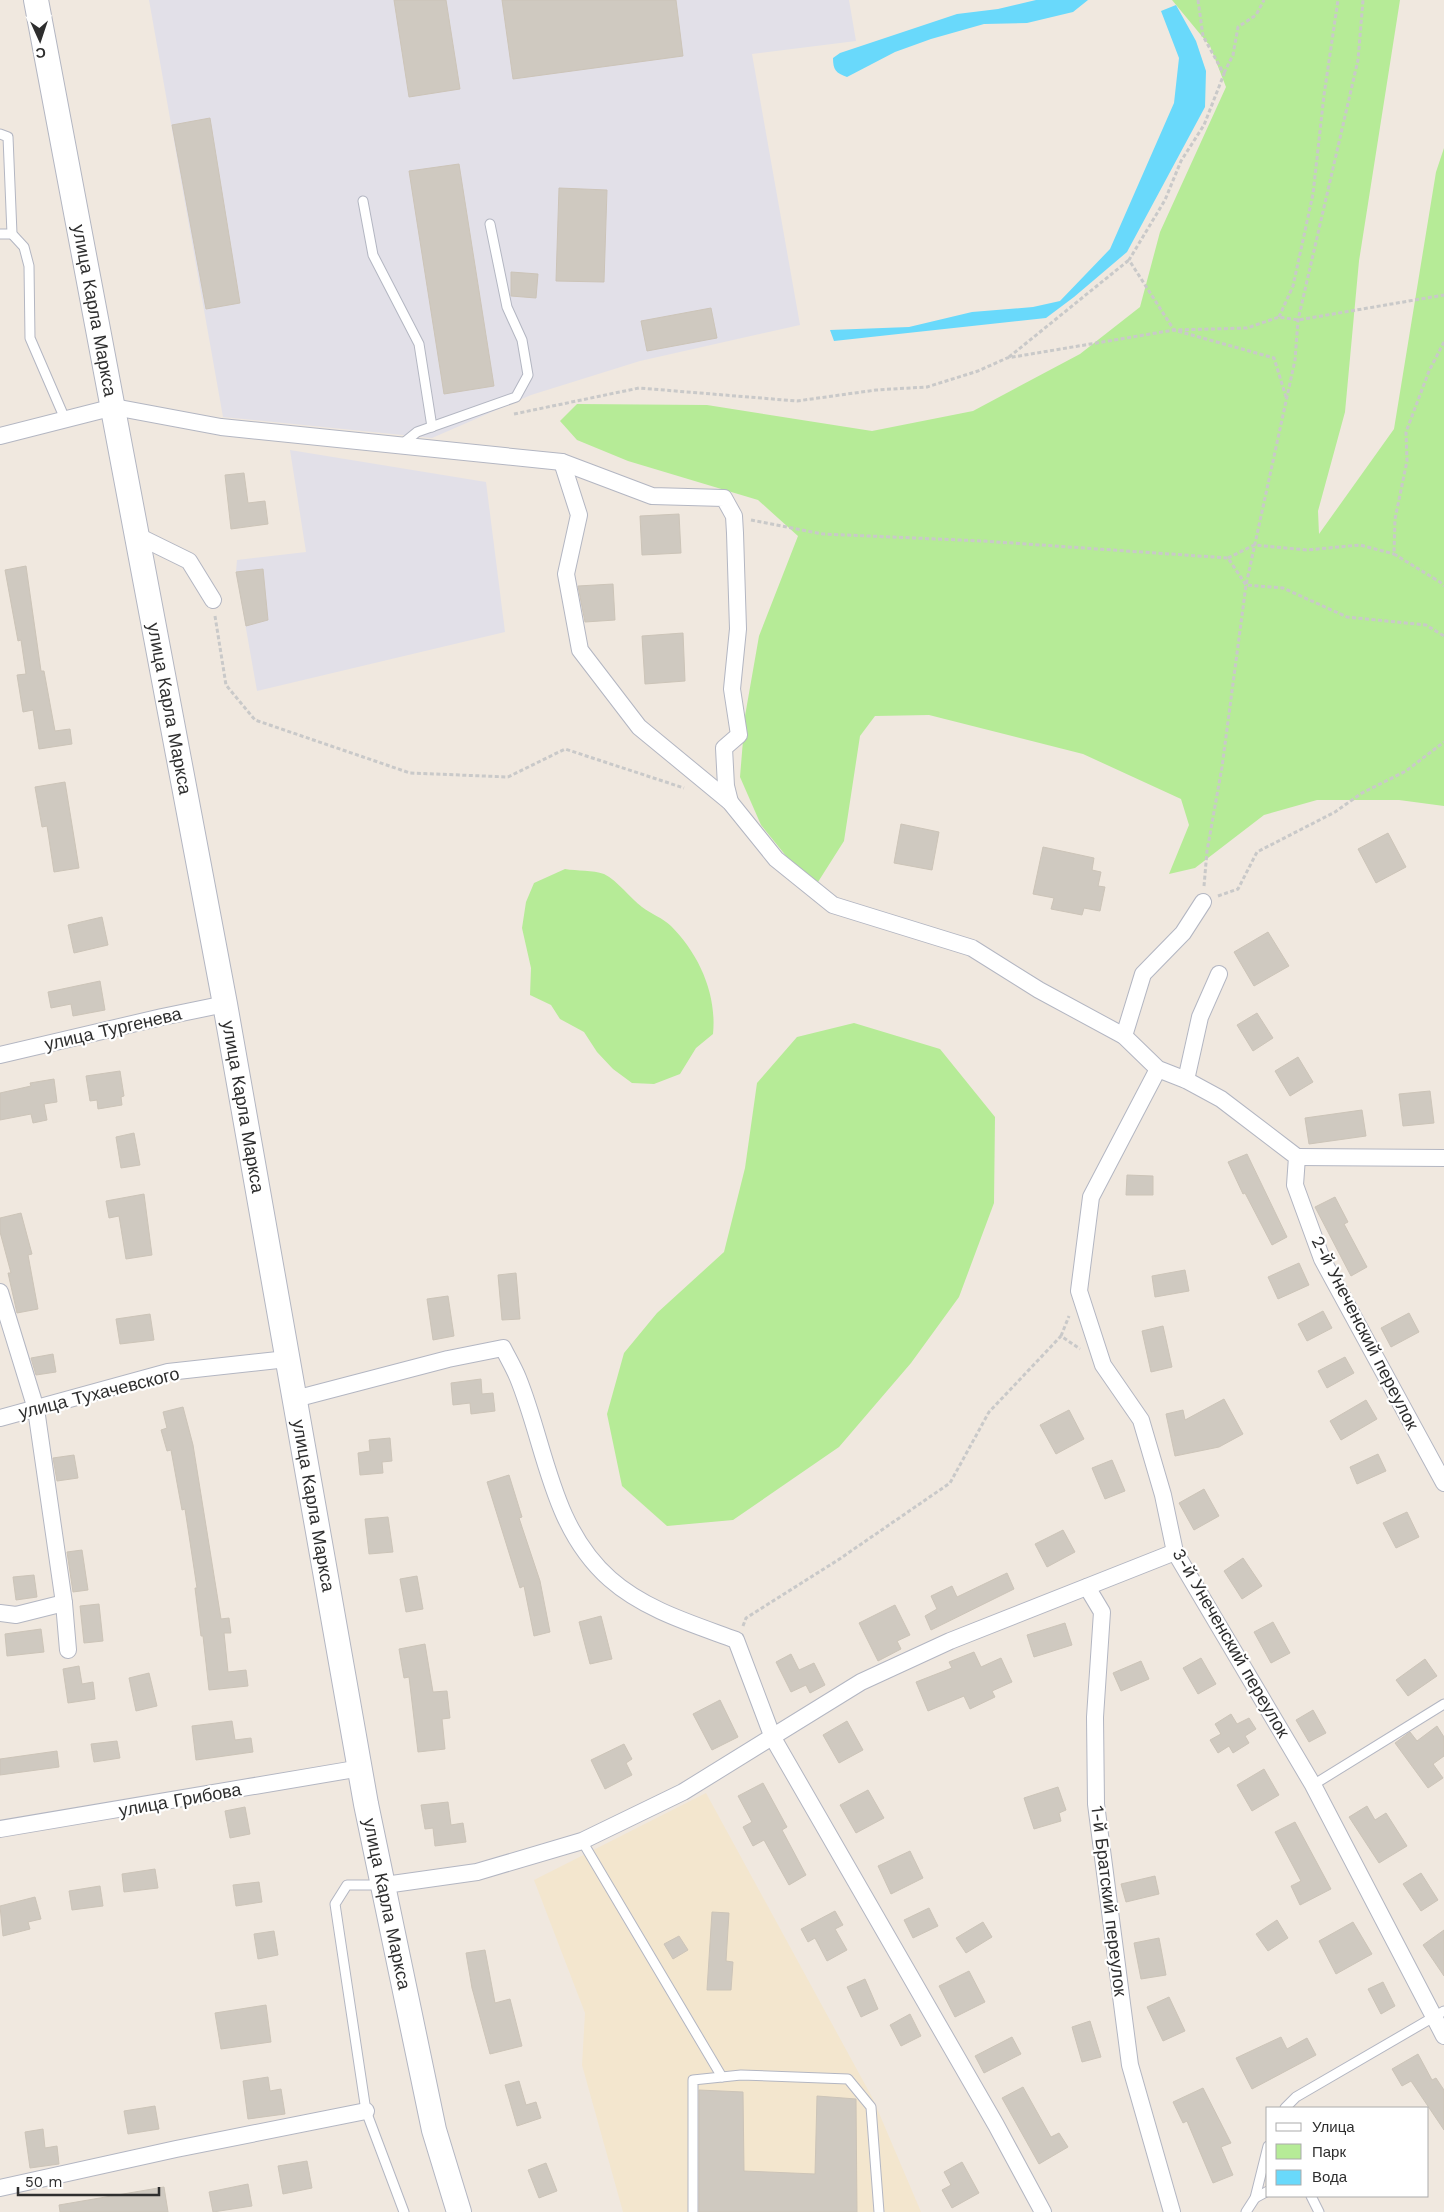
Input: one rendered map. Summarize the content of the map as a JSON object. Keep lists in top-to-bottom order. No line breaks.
{"streets":{"main road":["улица Карла Маркса"],"street":["улица Тургенева","2-й Унеченский переулок","улица Тухачевского","3-й Унеченский переулок","улица Грибова","1-й Братский переулок"]},"crossings":[["улица Карла Маркса","улица Тургенева"],["улица Карла Маркса","улица Тухачевского"],["улица Карла Маркса","улица Грибова"]],"legend":["Улица","Парк","Вода"],"scale_bar":"50 m","north":"bottom"}
